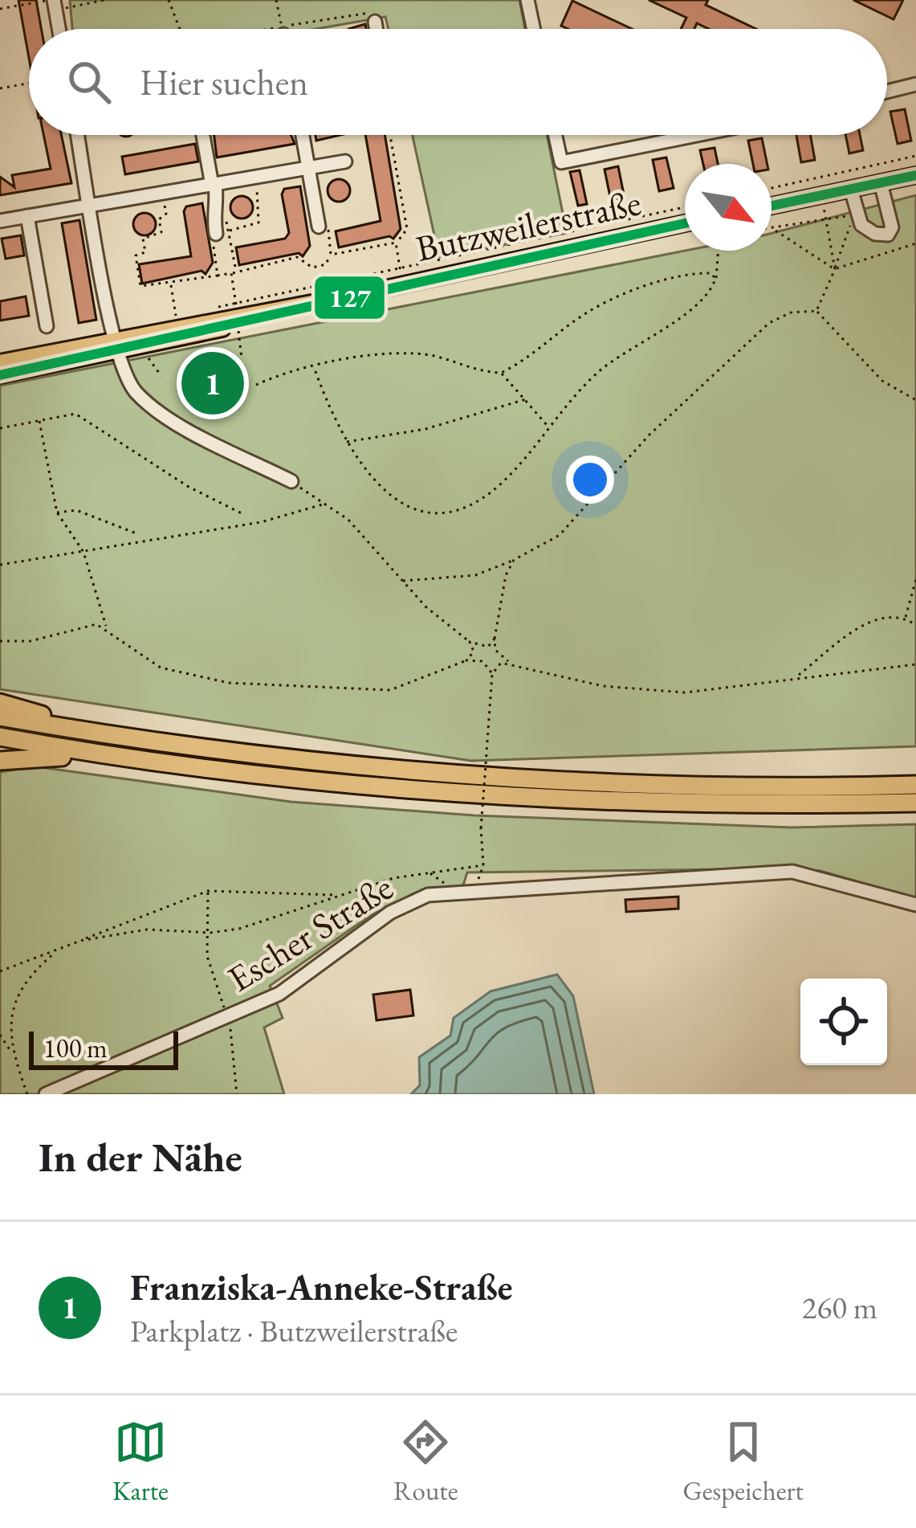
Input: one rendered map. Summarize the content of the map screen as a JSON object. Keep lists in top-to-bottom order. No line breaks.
{"streets":{"main road":["Butzweilerstraße"],"street":["Escher Straße"]},"lines":["transit line 127"],"scale_bar":"100 m","north":"bottom right","page":{"search":"Hier suchen","pins":"1","scale":"100 m","heading":"In der Nähe","list":[{"mark":"1","name":"Franziska-Anneke-Straße","note":"Parkplatz · Butzweilerstraße","value":"260 m"}],"nav":["Karte","Route","Gespeichert"]}}
